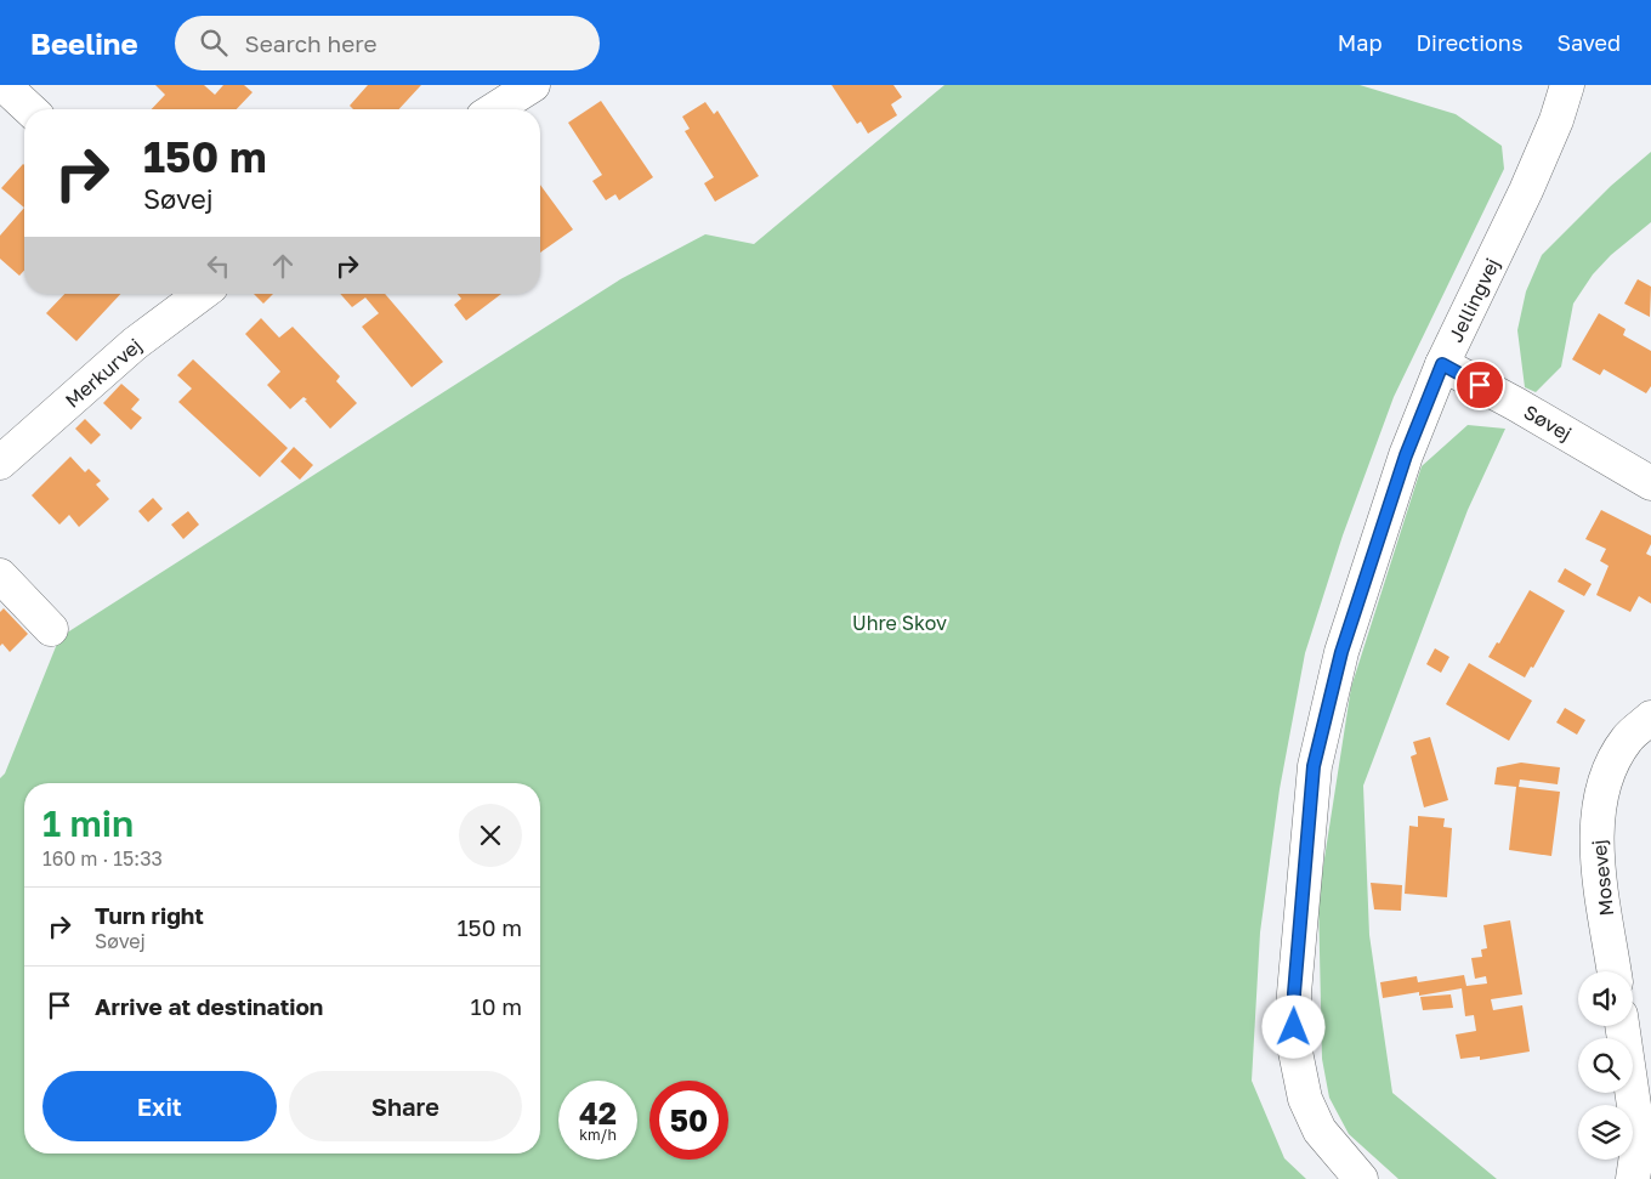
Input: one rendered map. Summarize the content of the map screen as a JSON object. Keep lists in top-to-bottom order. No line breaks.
{"streets":{"main road":["Jellingvej","Merkurvej","Søvej","Mosevej"]},"crossings":[["Jellingvej","Søvej"]],"parks":["Uhre Skov"],"page":{"header":"Beeline","search":"Search here","nav":["Map","Directions","Saved"],"turn":["150 m","Søvej"],"heading":["1 min","160 m · 15:33"],"list":[{"name":"Turn right","note":"Søvej","value":"150 m"},{"name":"Arrive at destination","value":"10 m"}],"buttons":["Exit","Share"],"speed":"42 km/h","limit":"50"}}
